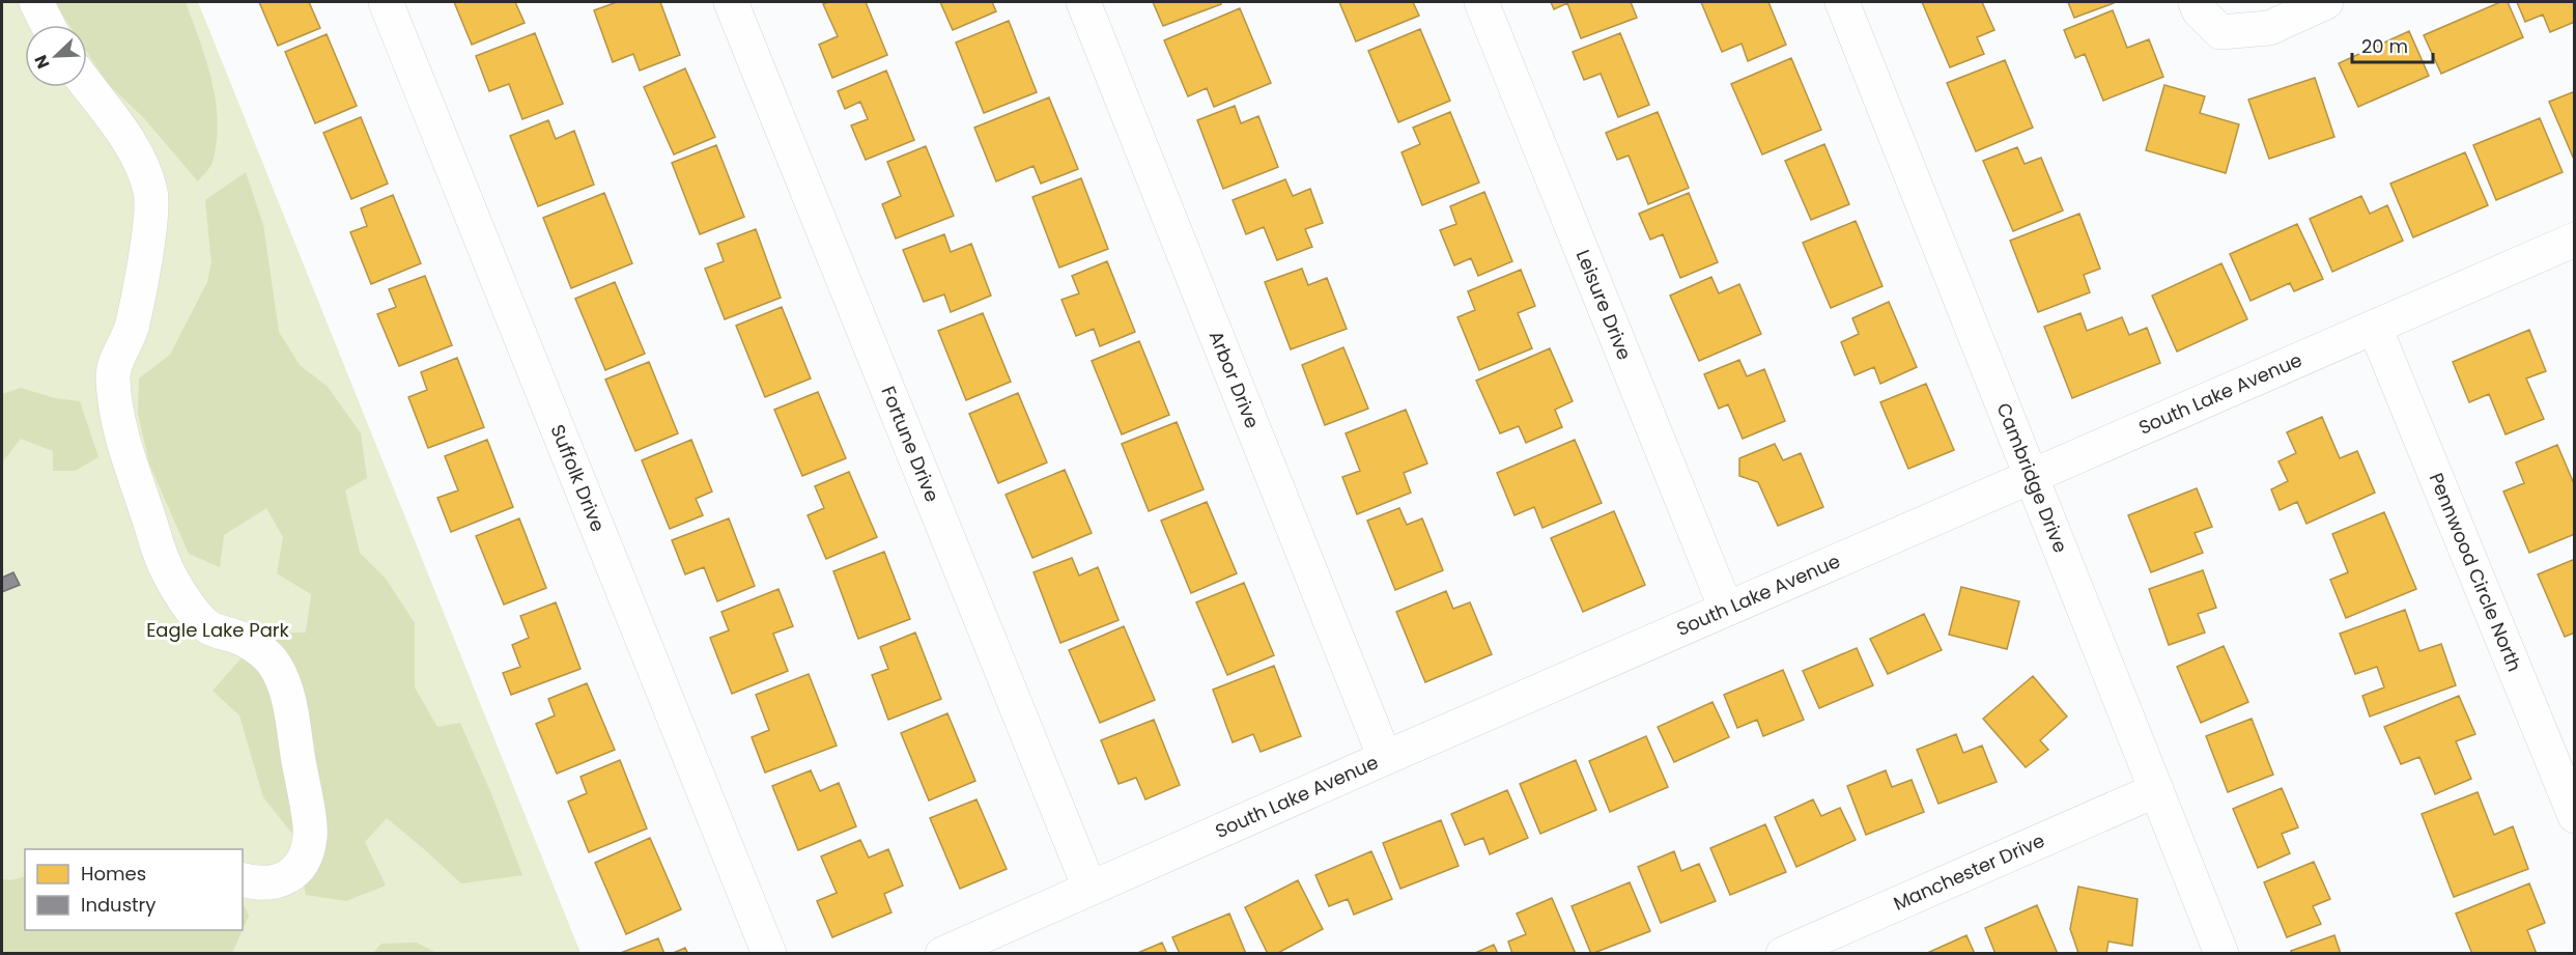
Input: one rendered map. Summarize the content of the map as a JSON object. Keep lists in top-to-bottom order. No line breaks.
{"streets":{"street":["Leisure Drive","Arbor Drive","South Lake Avenue","Fortune Drive","Suffolk Drive","Cambridge Drive","Pennwood Circle North","Manchester Drive"]},"crossings":[["Leisure Drive","South Lake Avenue"],["Arbor Drive","South Lake Avenue"],["South Lake Avenue","Fortune Drive"],["South Lake Avenue","Cambridge Drive"],["South Lake Avenue","Pennwood Circle North"],["Cambridge Drive","Manchester Drive"]],"parks":["Eagle Lake Park"],"legend":["Homes","Industry"],"scale_bar":"20 m","north":"bottom left"}
